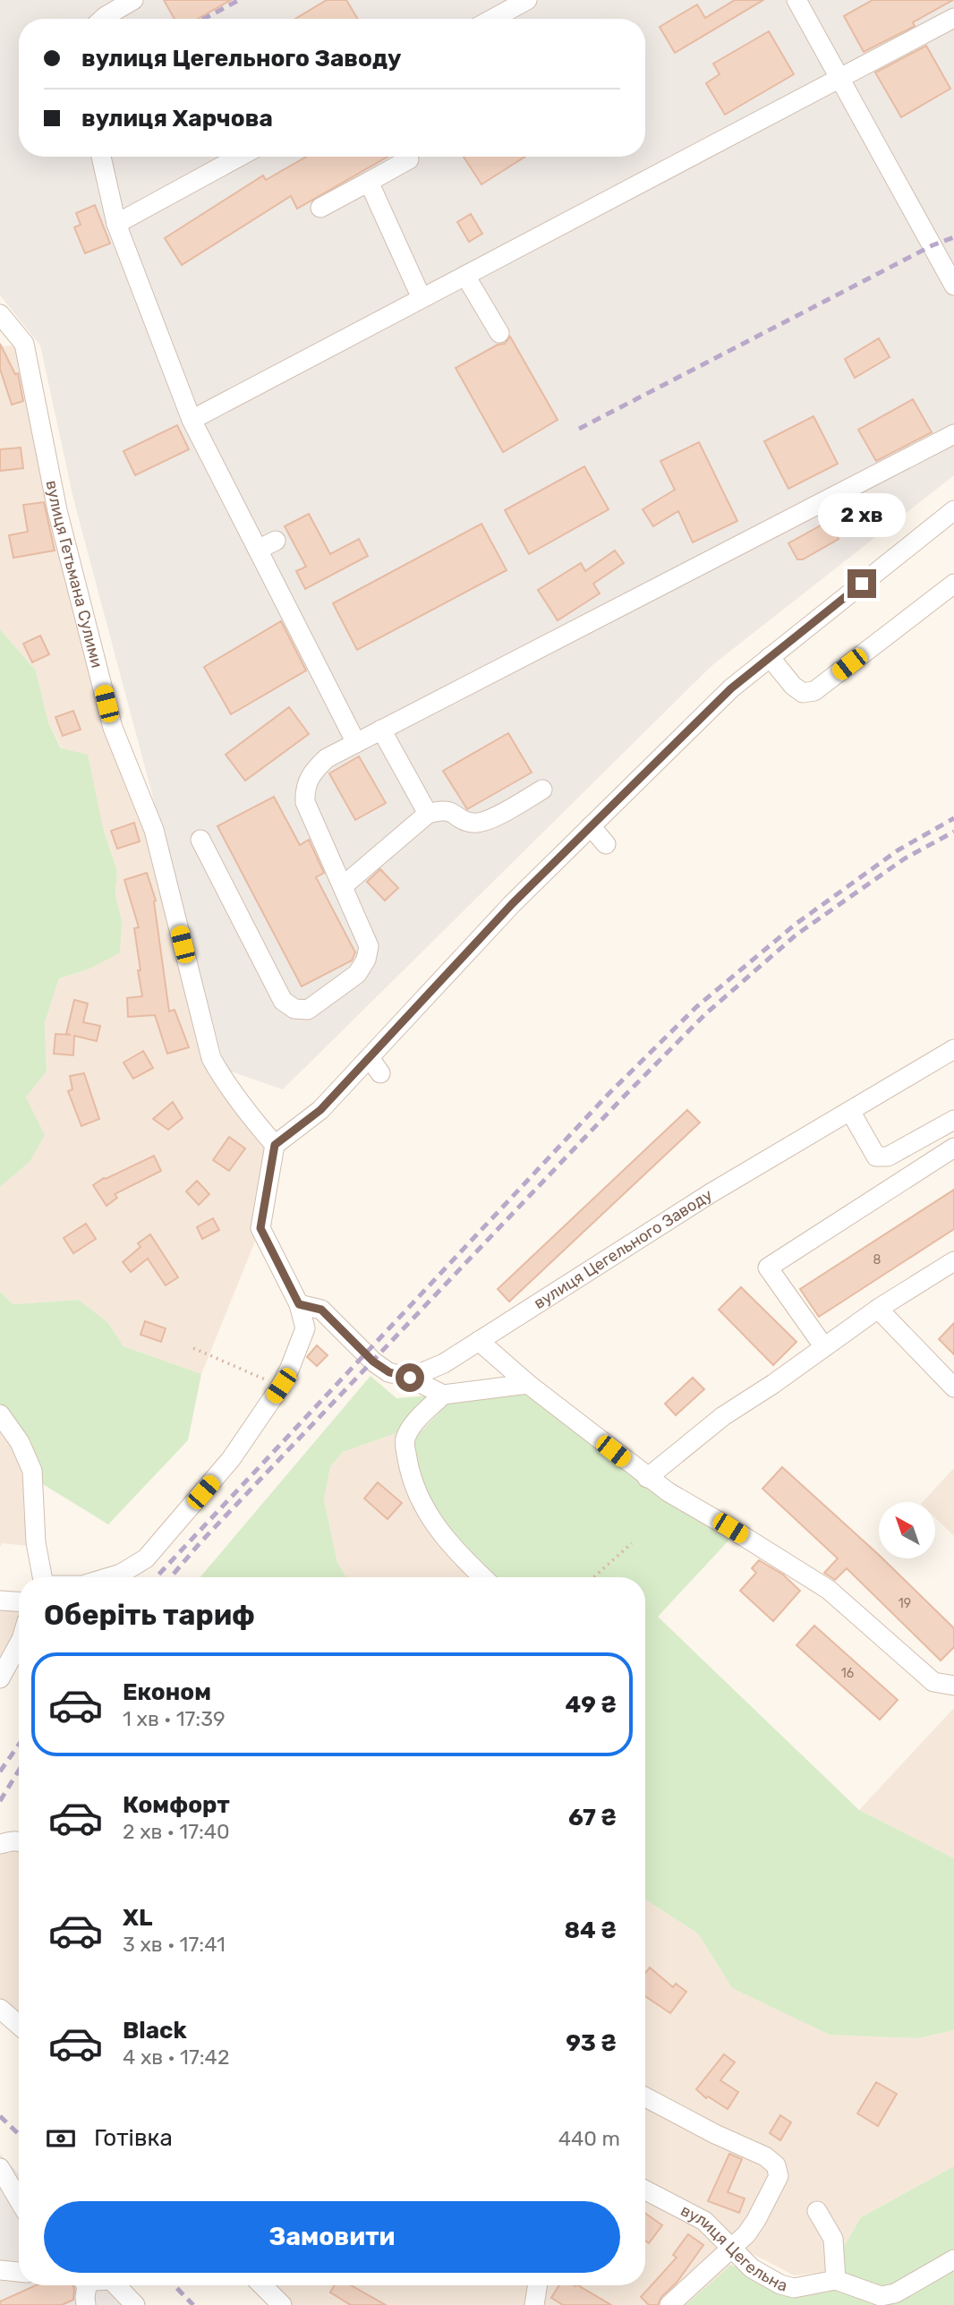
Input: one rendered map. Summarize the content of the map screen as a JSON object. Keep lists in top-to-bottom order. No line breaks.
{"streets":{"street":["вулиця Гетьмана Сулими","вулиця Цегельного Заводу","вулиця Цегельна"]},"house_numbers":["8","19","16"],"north":"top left","page":{"banner":["вулиця Цегельного Заводу","вулиця Харчова"],"bubble":"2 хв","heading":"Оберіть тариф","list":[{"name":"Економ","note":"1 хв · 17:39","value":"49 ₴"},{"name":"Комфорт","note":"2 хв · 17:40","value":"67 ₴"},{"name":"XL","note":"3 хв · 17:41","value":"84 ₴"},{"name":"Black","note":"4 хв · 17:42","value":"93 ₴"}],"pay":["Готівка","440 m"],"buttons":"Замовити"}}
